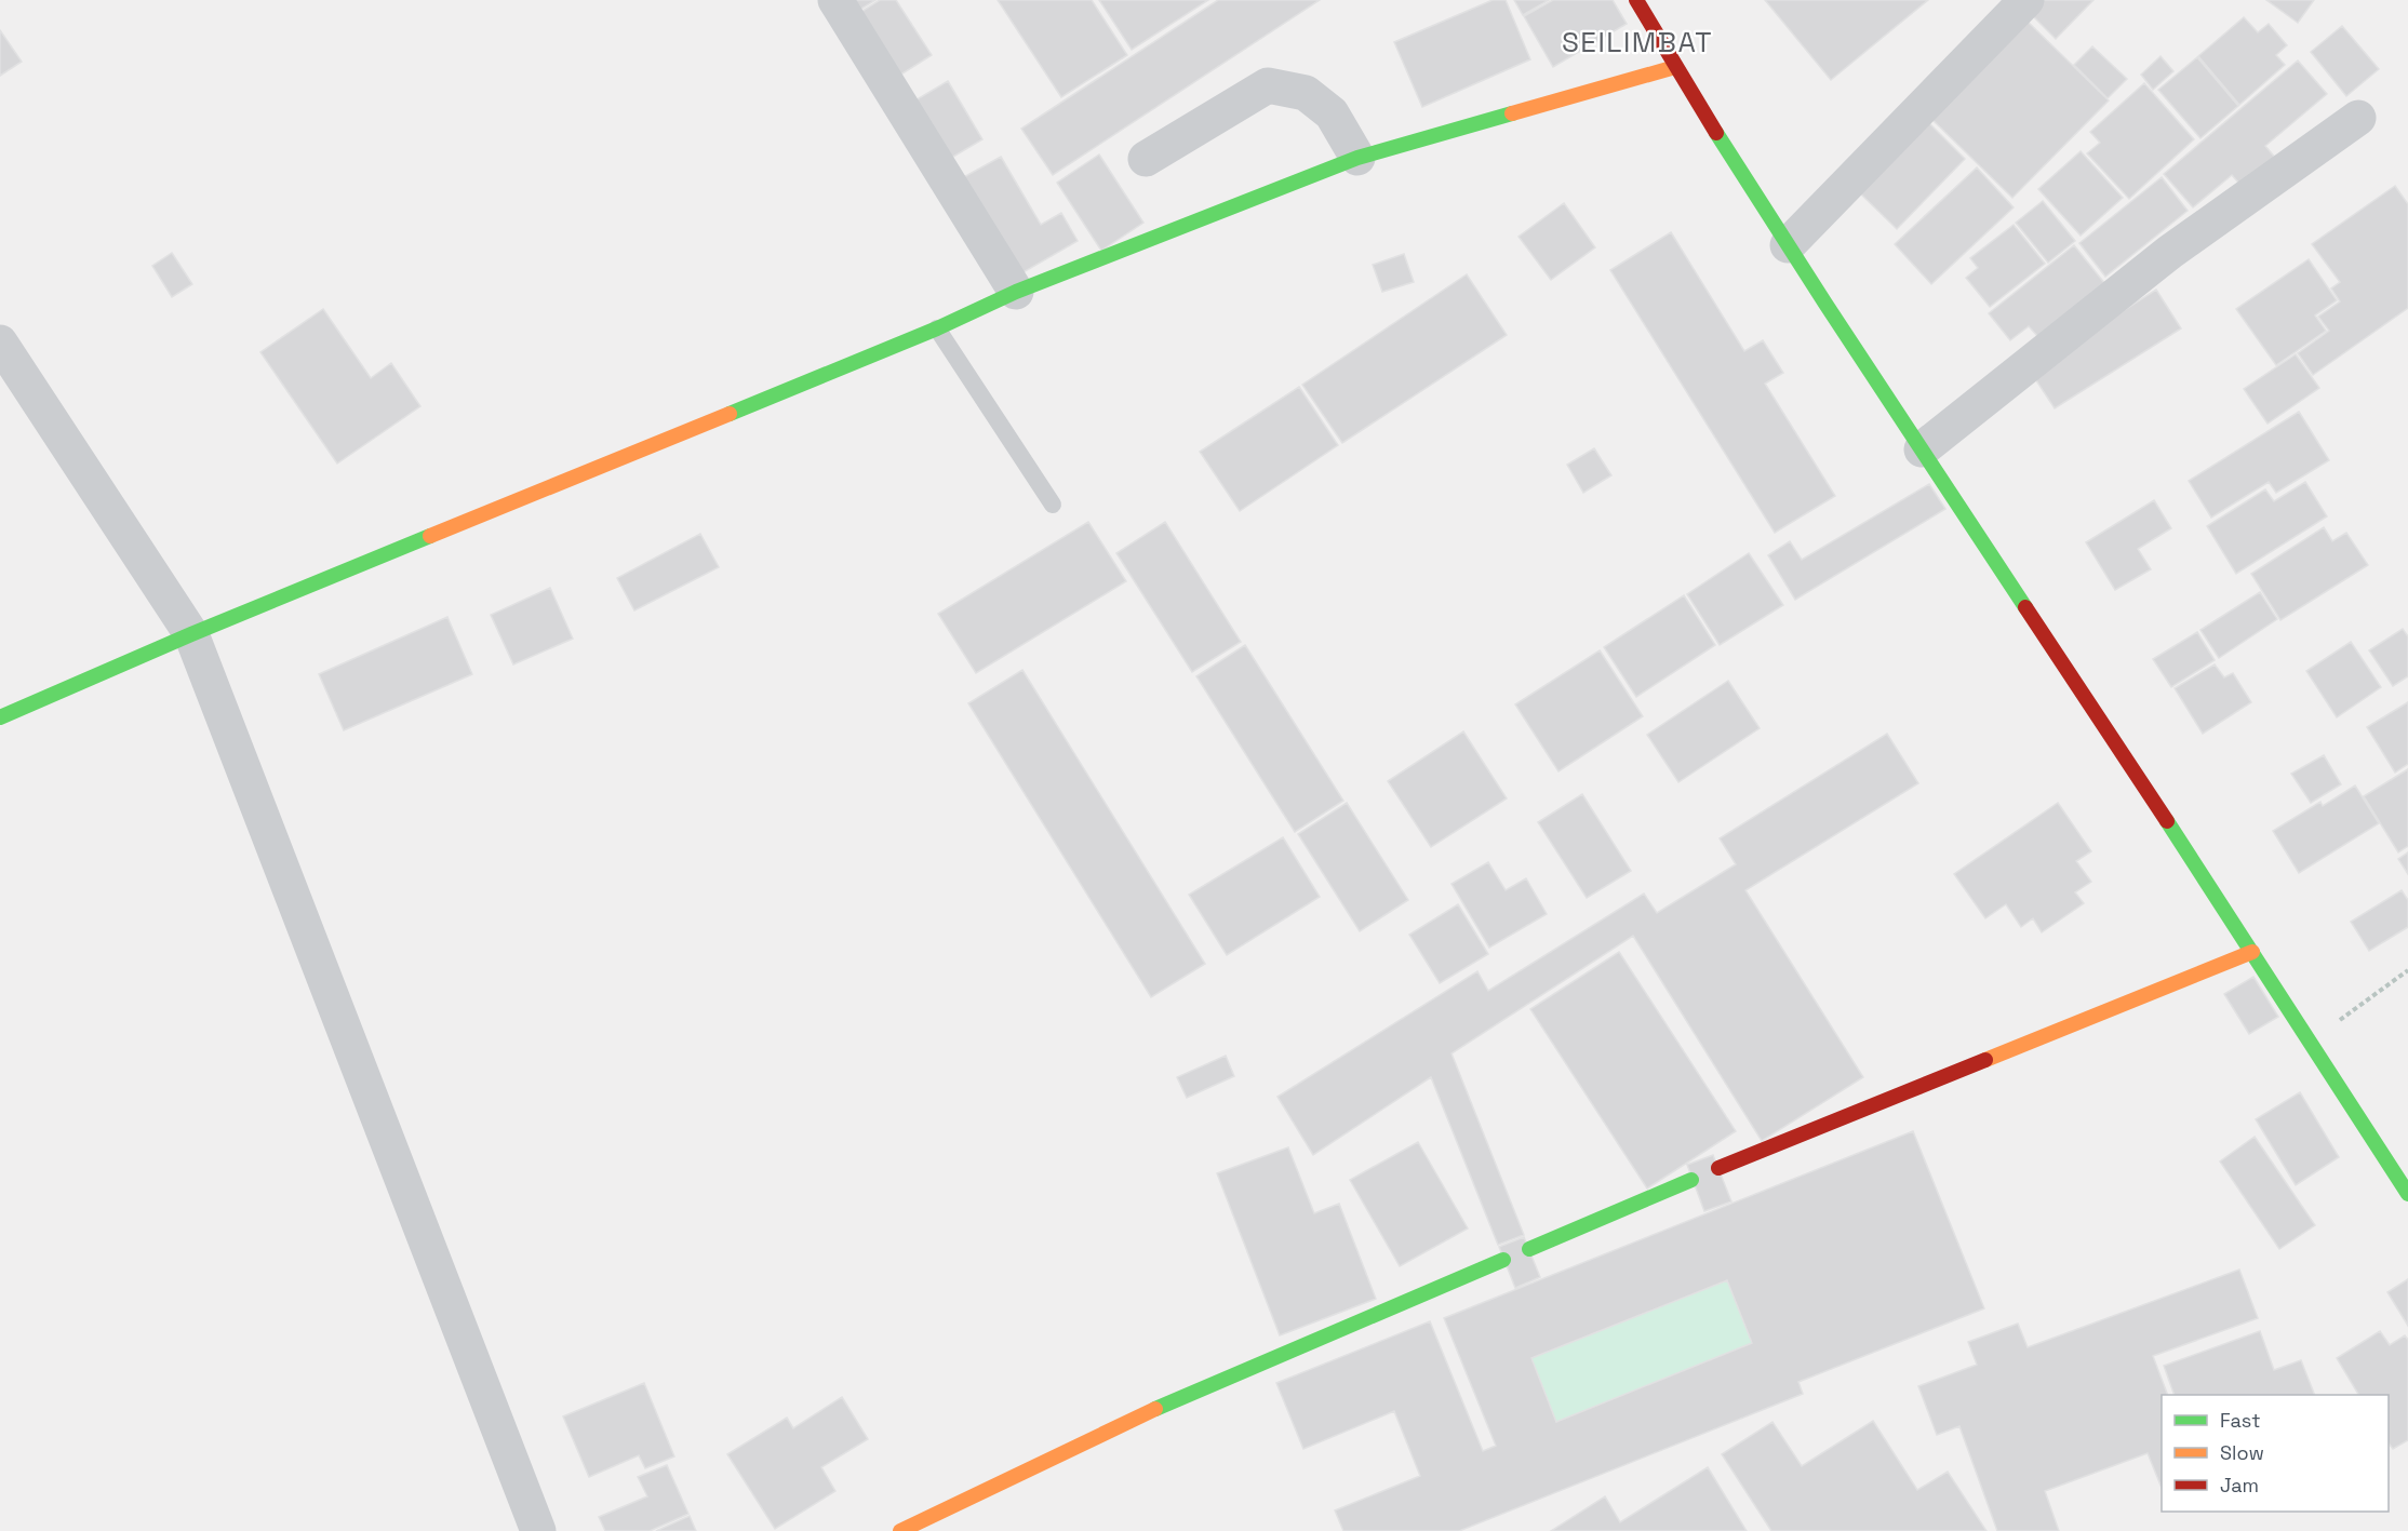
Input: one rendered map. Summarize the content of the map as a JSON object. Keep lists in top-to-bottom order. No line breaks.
{"districts":["SEILIMBAT"],"legend":["Fast","Slow","Jam"]}
